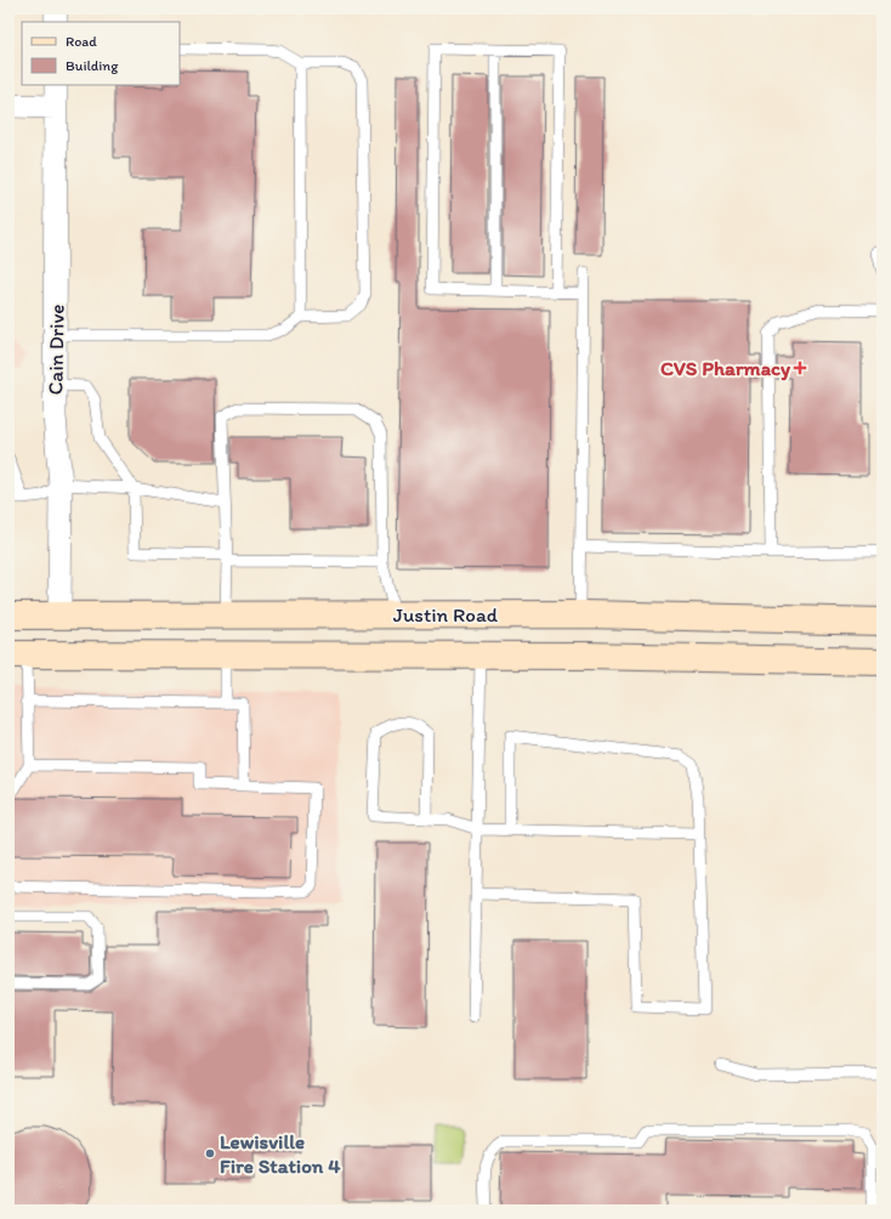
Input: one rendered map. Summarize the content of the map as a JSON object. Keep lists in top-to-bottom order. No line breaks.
{"streets":{"main road":["Justin Road"],"street":["Cain Drive"]},"crossings":[["Cain Drive","Justin Road"]],"places":{"health":["CVS Pharmacy"],"other":["Lewisville Fire Station 4"]},"legend":["Road","Building"]}
